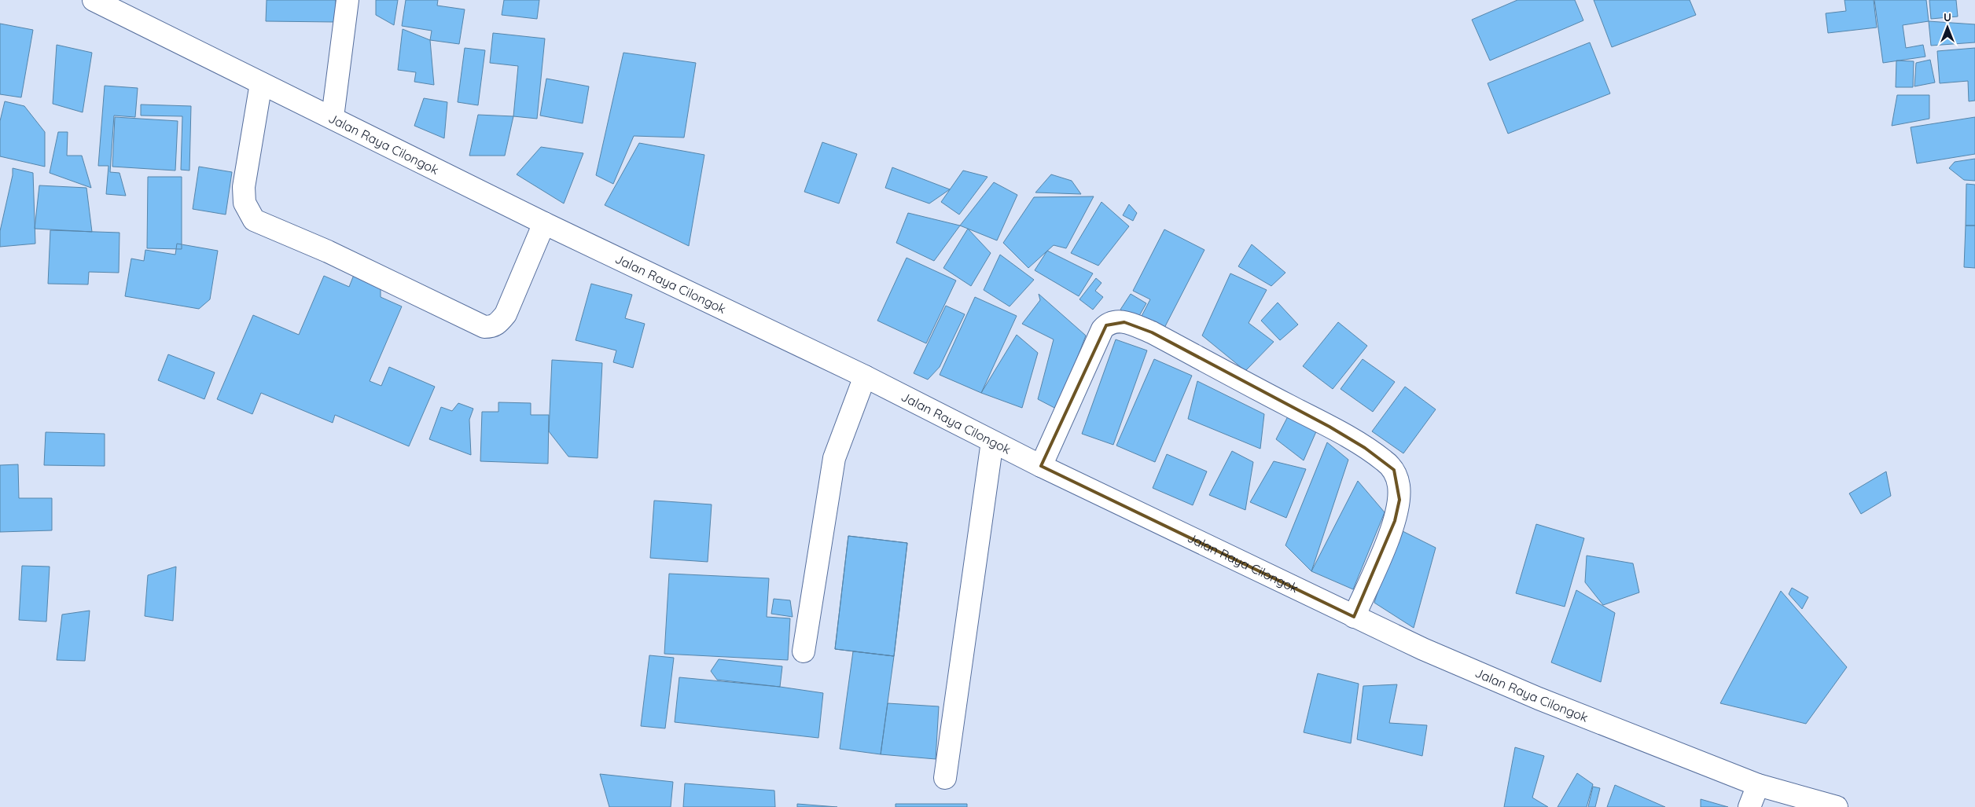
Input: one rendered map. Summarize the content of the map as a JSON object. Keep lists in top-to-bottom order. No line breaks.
{"streets":{"main road":["Jalan Raya Cilongok"]},"north":"top"}
